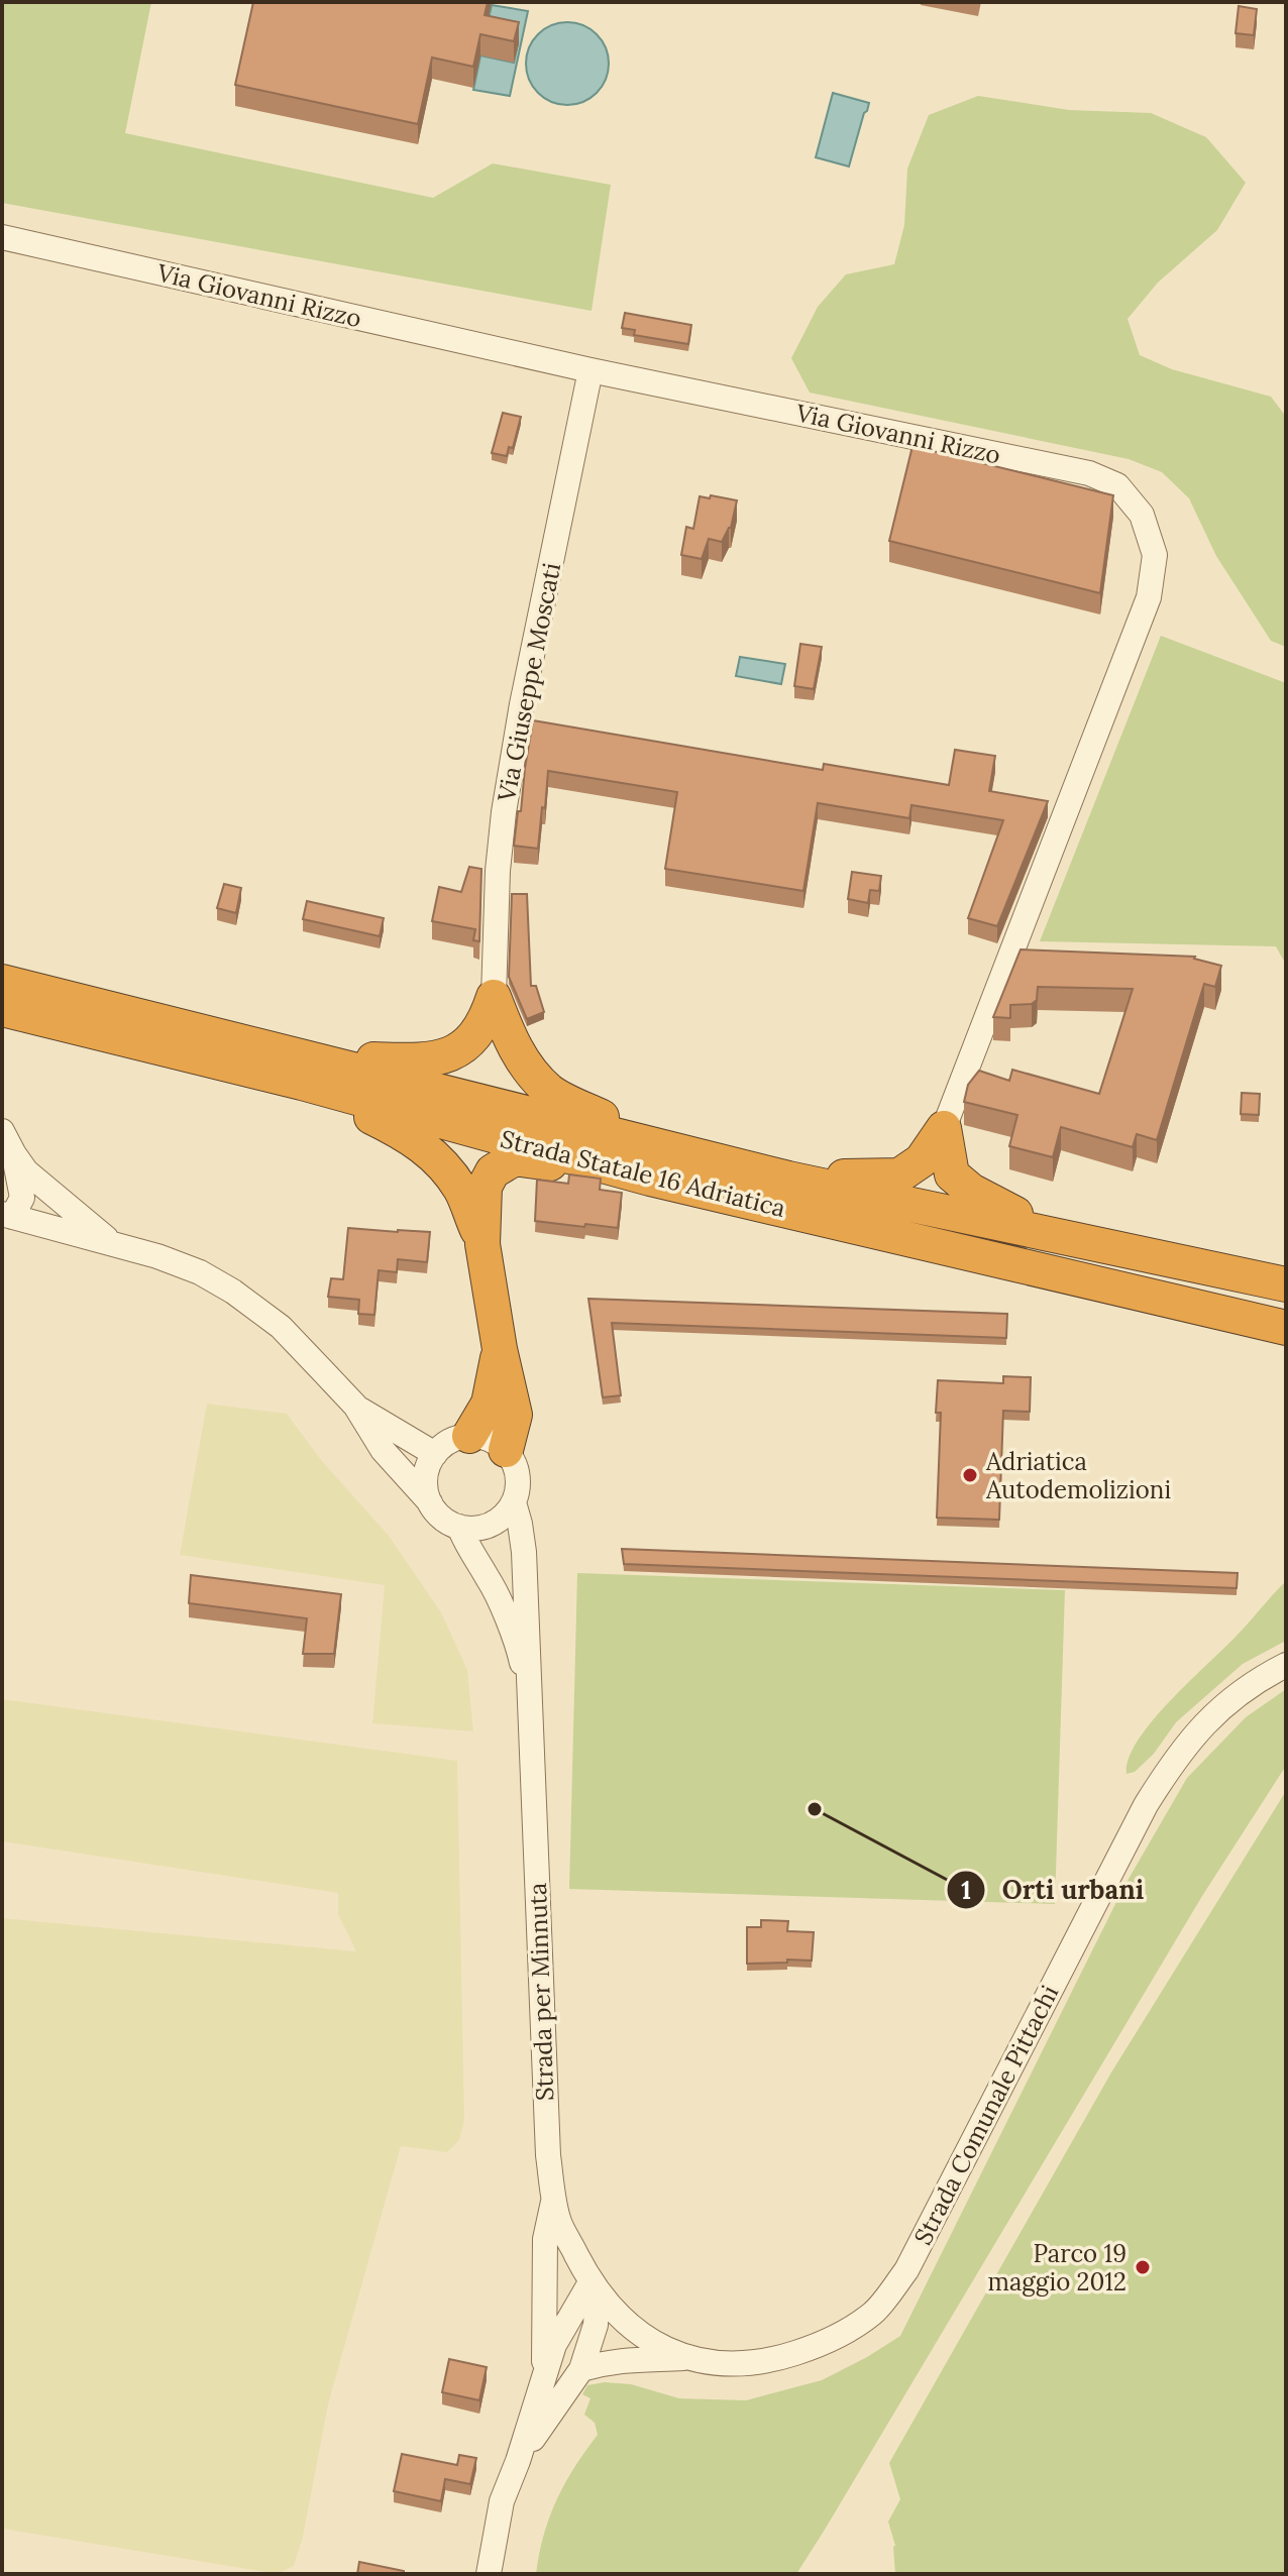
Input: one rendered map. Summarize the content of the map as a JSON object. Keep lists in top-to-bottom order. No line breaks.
{"streets":{"highway":["Strada Statale 16 Adriatica"],"street":["Via Giovanni Rizzo","Via Giuseppe Moscati","Strada per Minnuta","Strada Comunale Pittachi"]},"crossings":[["Via Giovanni Rizzo","Via Giuseppe Moscati"],["Strada per Minnuta","Strada Comunale Pittachi"]],"places":["Adriatica Autodemolizioni","Orti urbani","Parco 19 maggio 2012"]}
